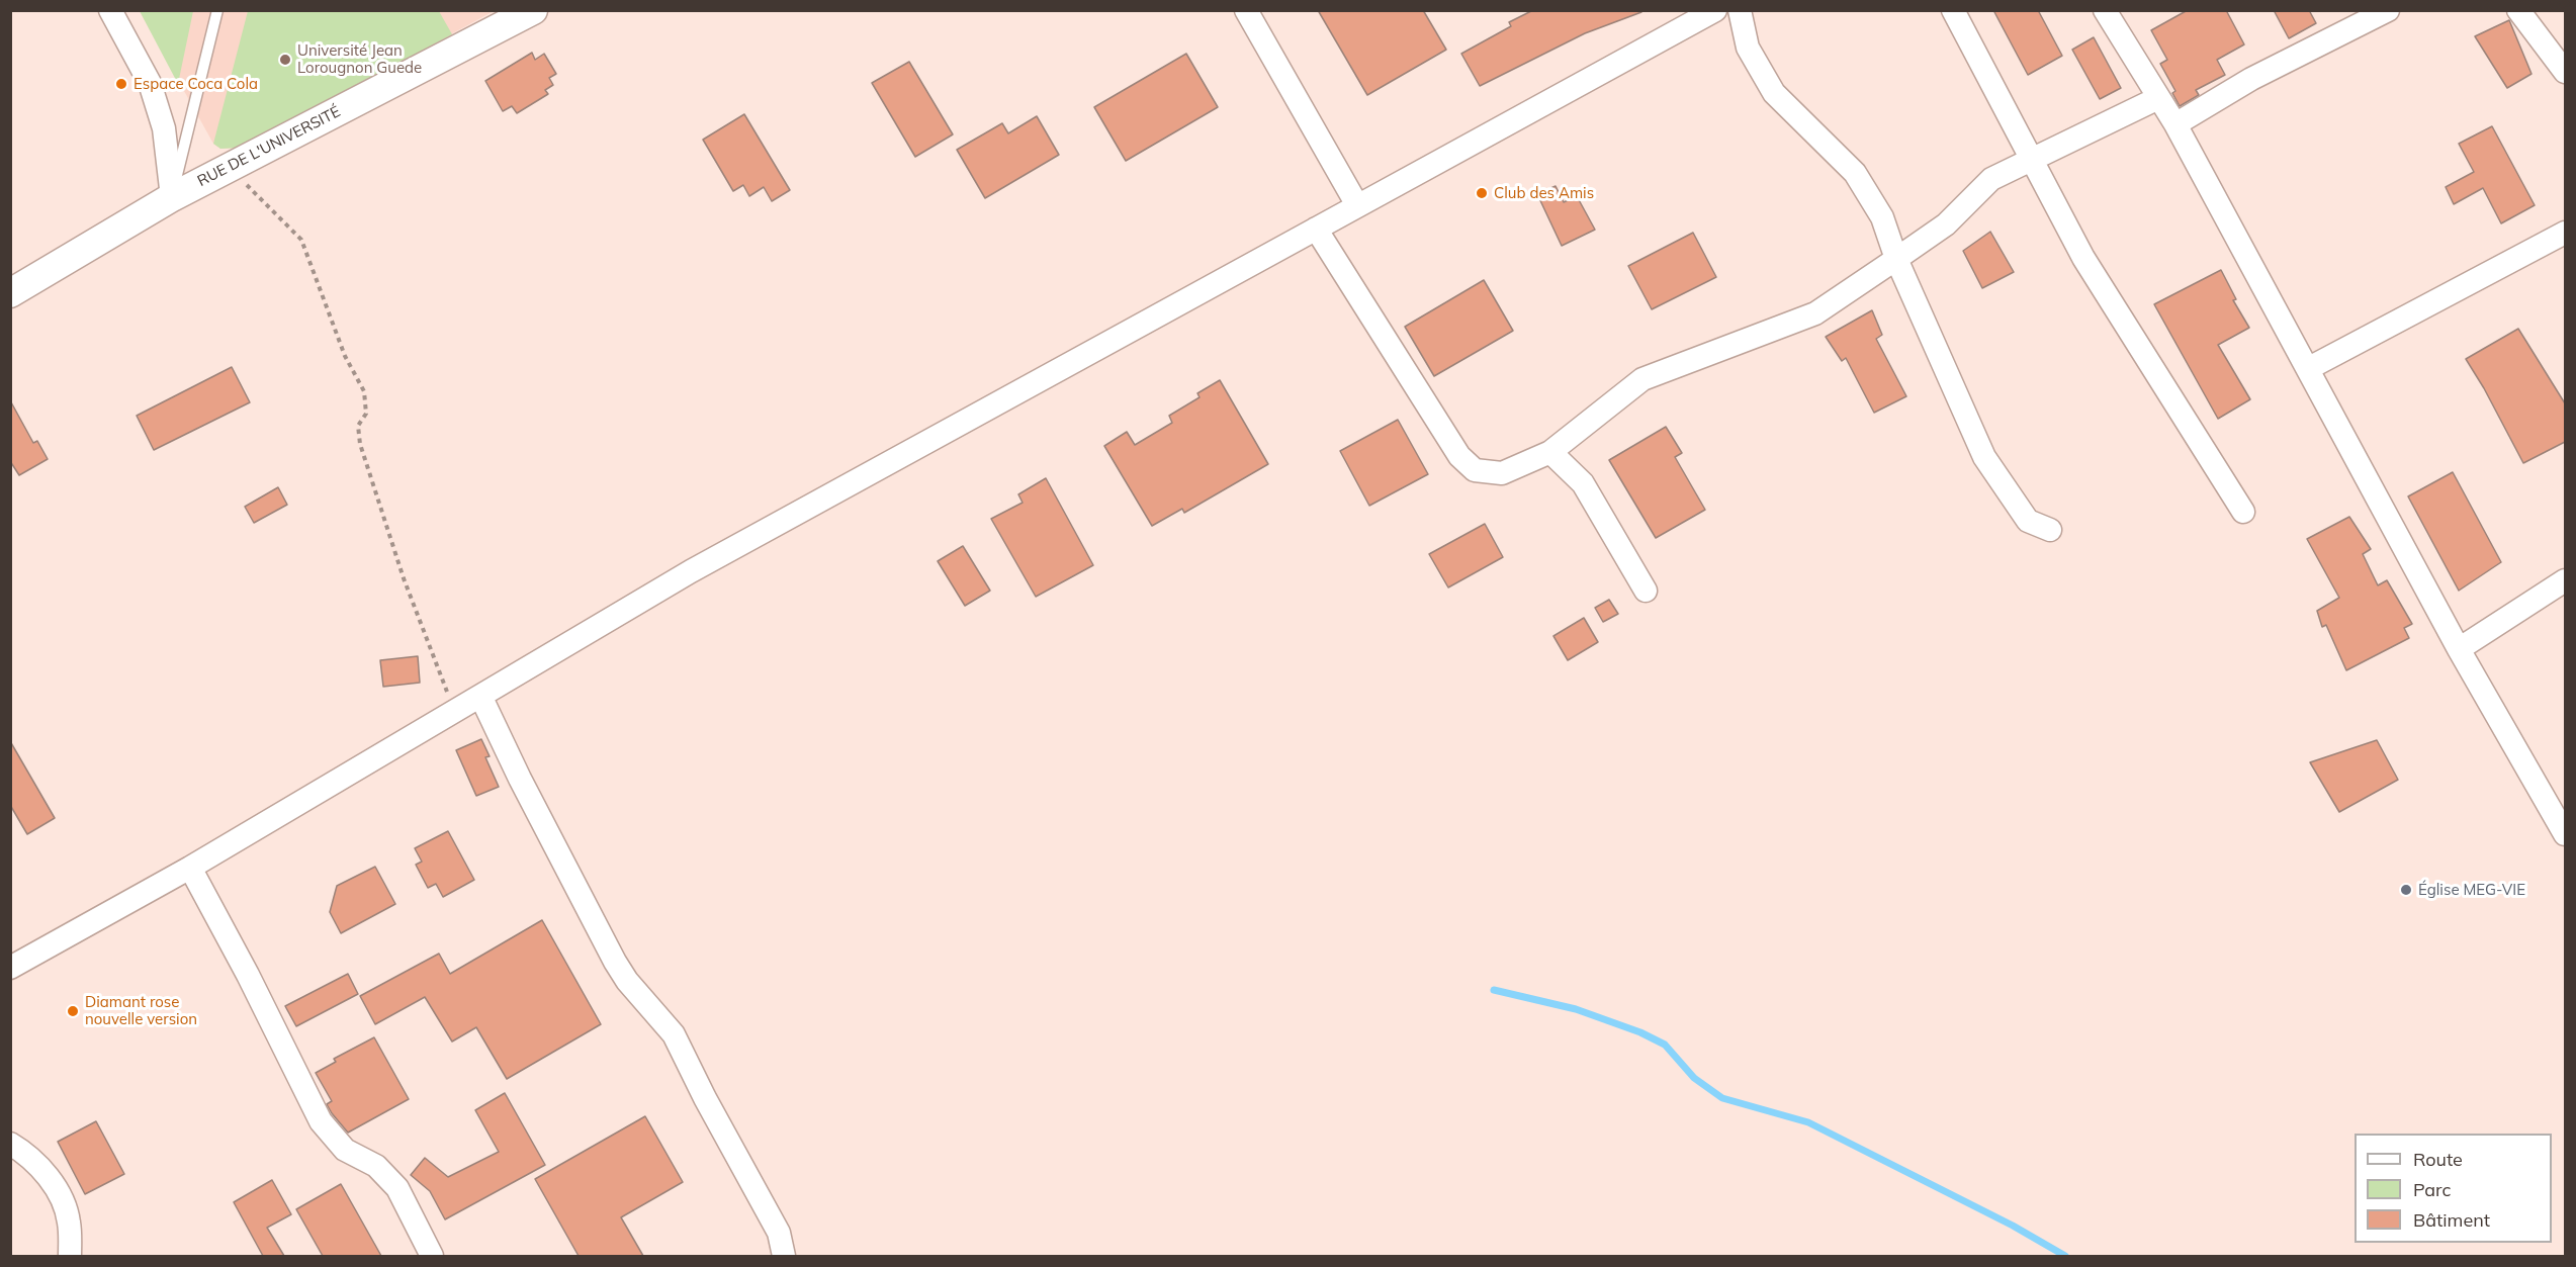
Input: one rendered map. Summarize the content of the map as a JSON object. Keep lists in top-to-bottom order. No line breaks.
{"streets":{"street":["RUE DE L'UNIVERSITÉ"]},"places":["Université Jean Lorougnon Guede","Espace Coca Cola","Club des Amis","Église MEG-VIE","Diamant rose nouvelle version"],"legend":["Route","Parc","Bâtiment"]}
